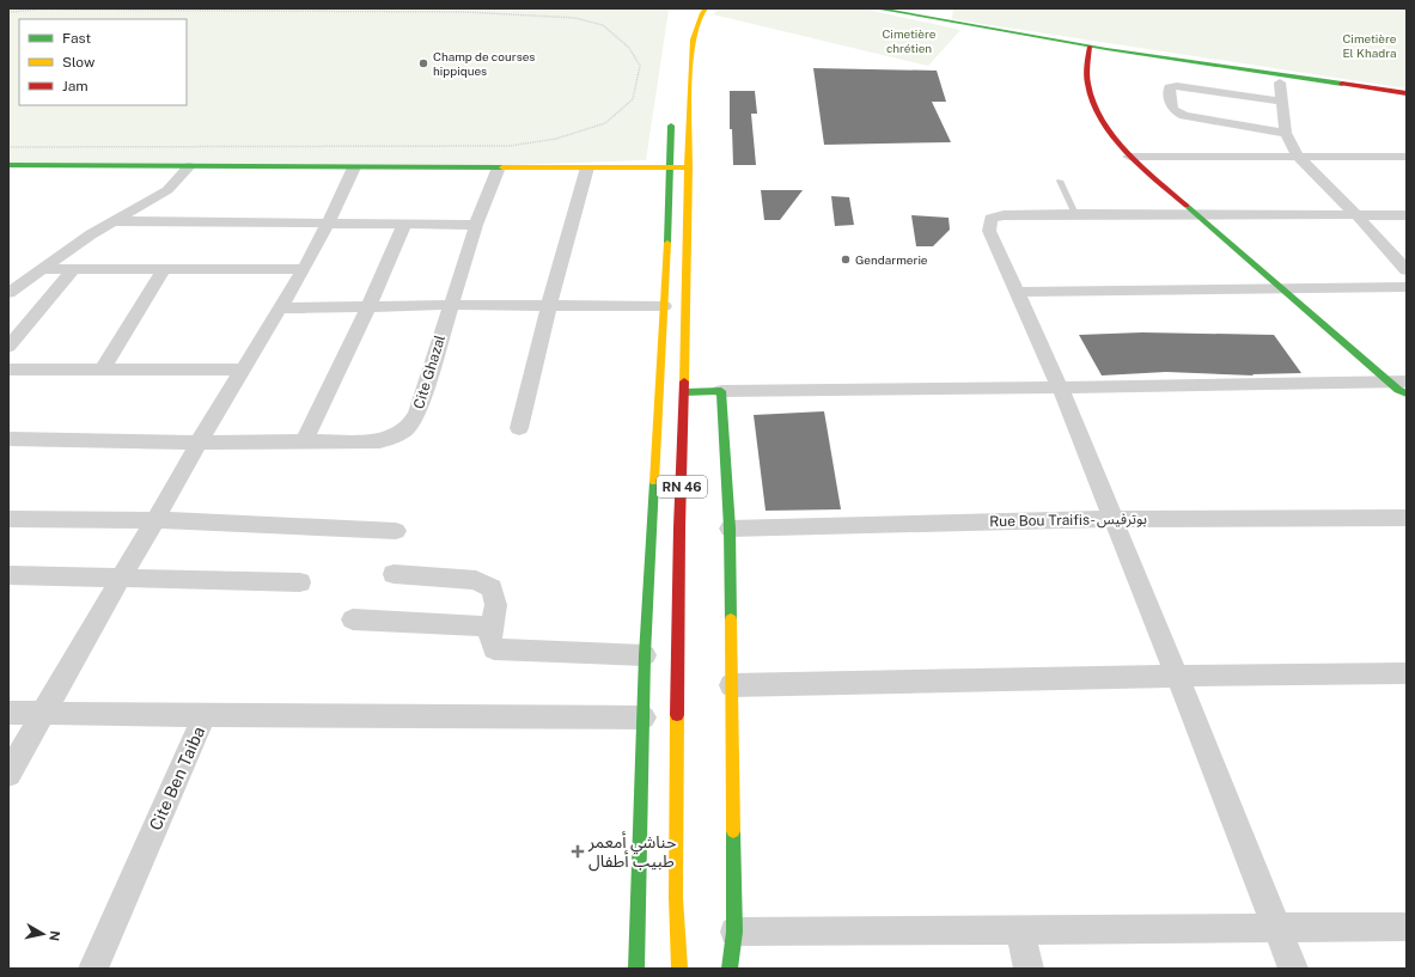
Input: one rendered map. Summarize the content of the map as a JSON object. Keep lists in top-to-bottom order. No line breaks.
{"streets":{"main road":["RN 46"],"street":["Cite Ghazal","Rue Bou Traifis- بوترفيس","Cite Ben Taiba"]},"parks":["Cimetière chrétien","Cimetière El Khadra"],"places":{"other":["Champ de courses hippiques","Gendarmerie"],"health":["حناشي أمعمر طبيب أطفال"]},"legend":["Fast","Slow","Jam"],"north":"right"}
